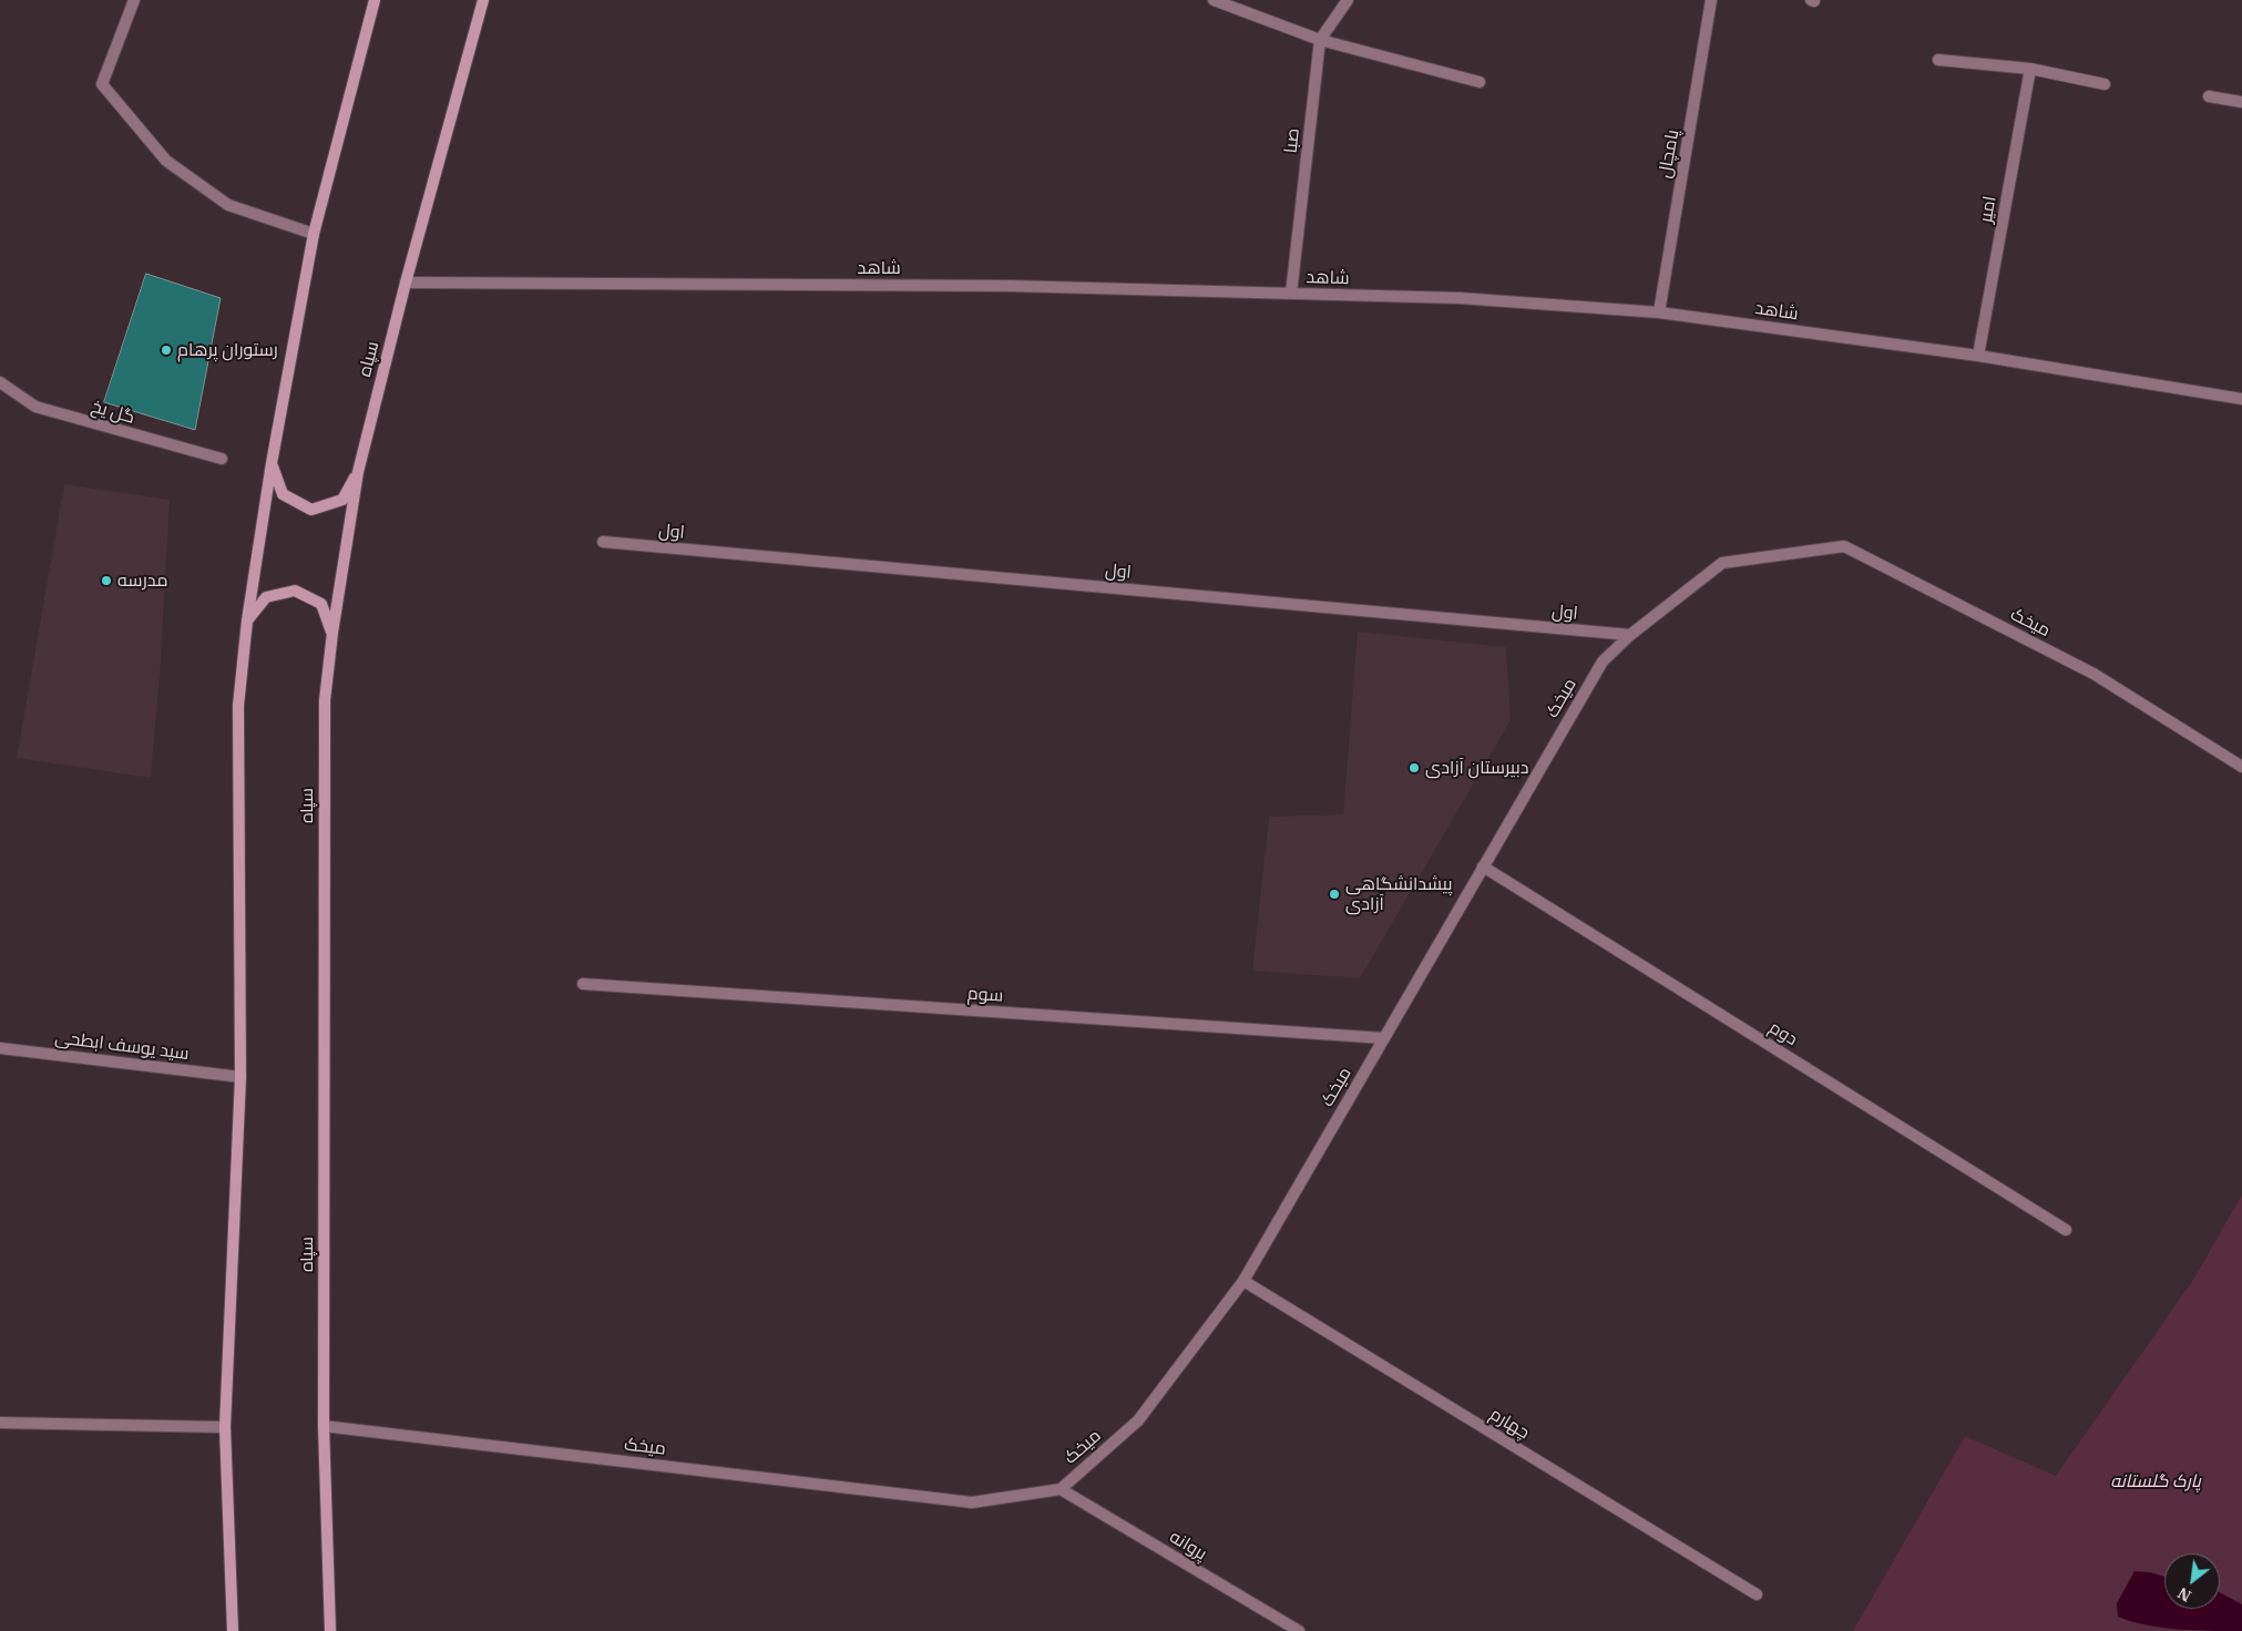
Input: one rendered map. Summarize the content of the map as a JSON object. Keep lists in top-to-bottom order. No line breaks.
{"streets":{"main road":["سپاه"],"street":["صبا","پامچال","امیر","شاهد","گل یخ","اول","میخک","سوم","دوم","سید یوسف ابطحی","چهارم","پروانه"]},"crossings":[["صبا","شاهد"],["پامچال","شاهد"],["امیر","شاهد"],["شاهد","سپاه"],["سپاه","میخک"],["اول","میخک"],["میخک","سوم"],["میخک","دوم"],["میخک","چهارم"],["میخک","پروانه"]],"parks":["پارک گلستانه"],"places":["رستوران پرهام","مدرسه","دبیرستان آزادی","پیشدانشگاهی آزادی"],"north":"bottom left"}
